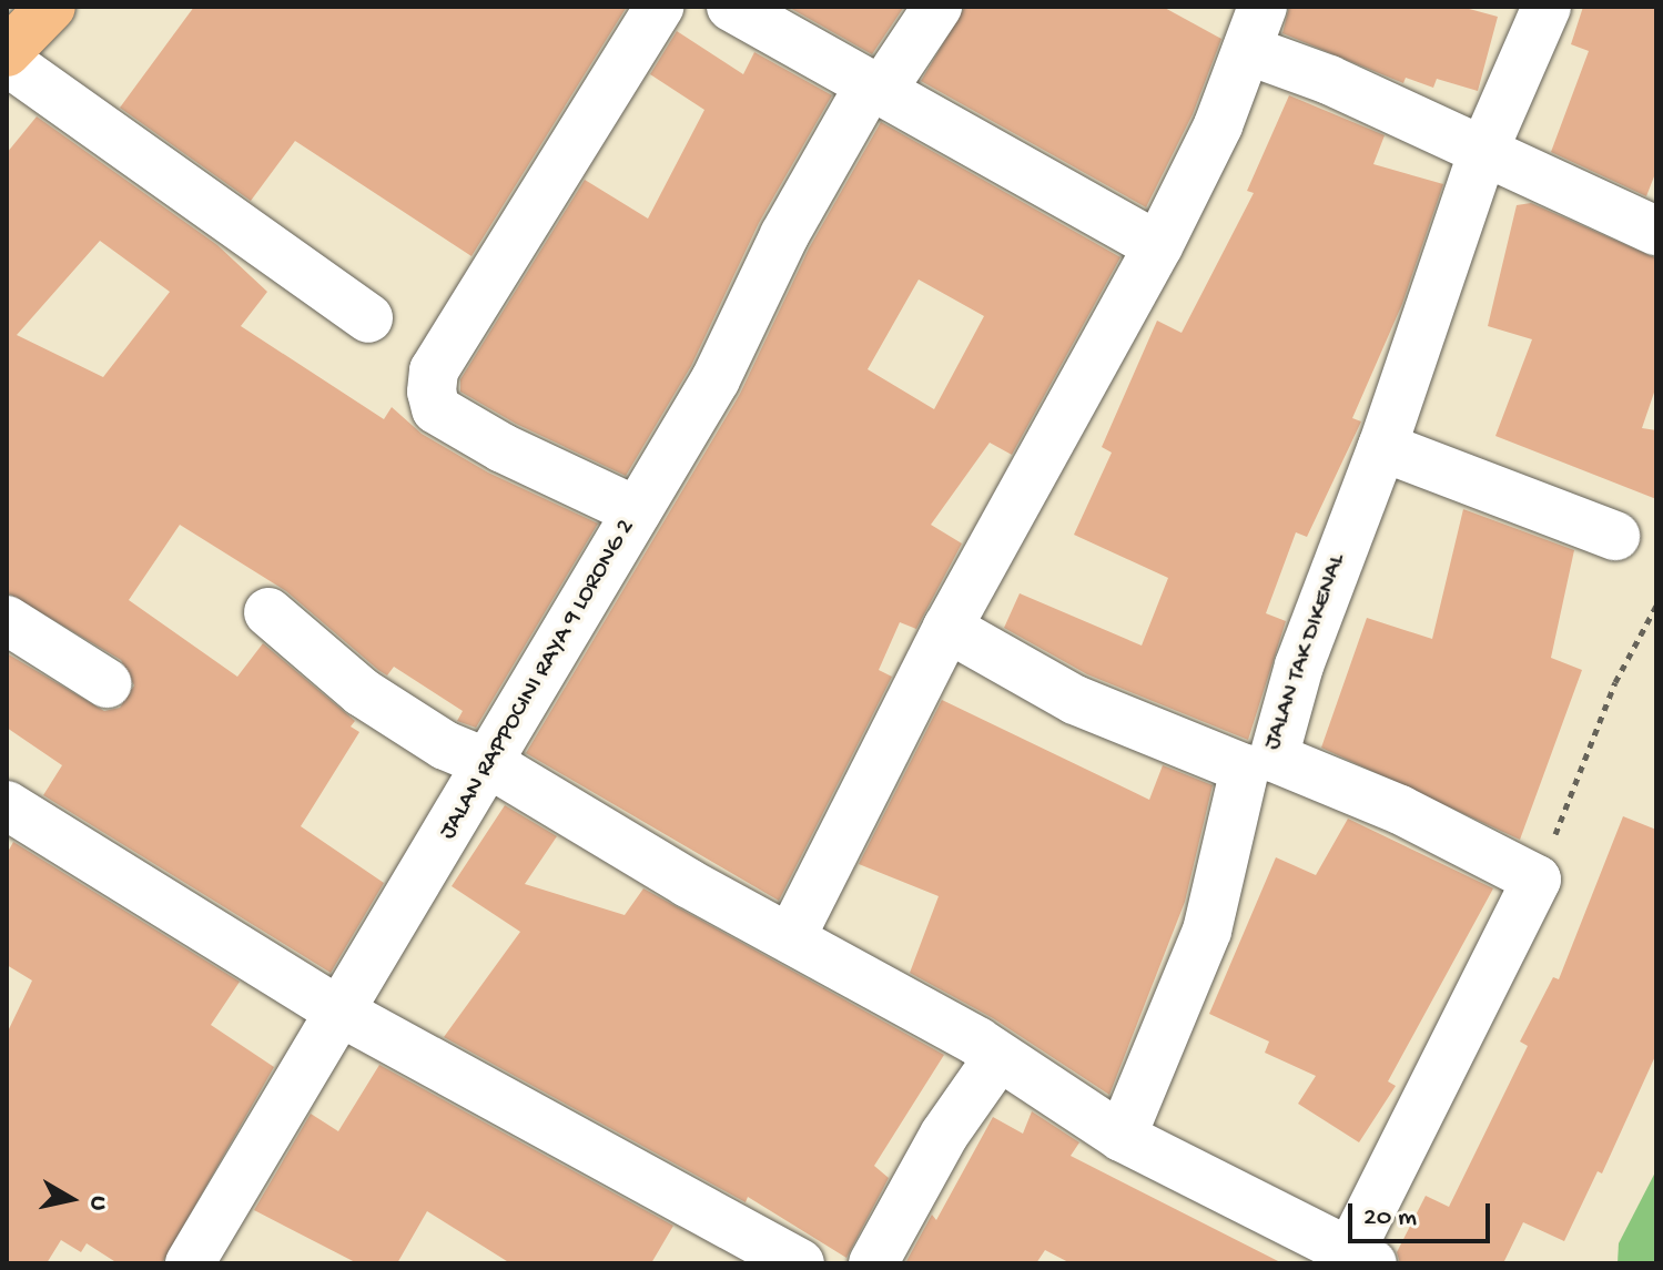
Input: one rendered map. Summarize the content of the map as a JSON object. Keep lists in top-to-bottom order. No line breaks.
{"streets":{"street":["JALAN TAK DIKENAL","JALAN RAPPOCINI RAYA 9 LORONG 2"]},"scale_bar":"20 m","north":"right"}
